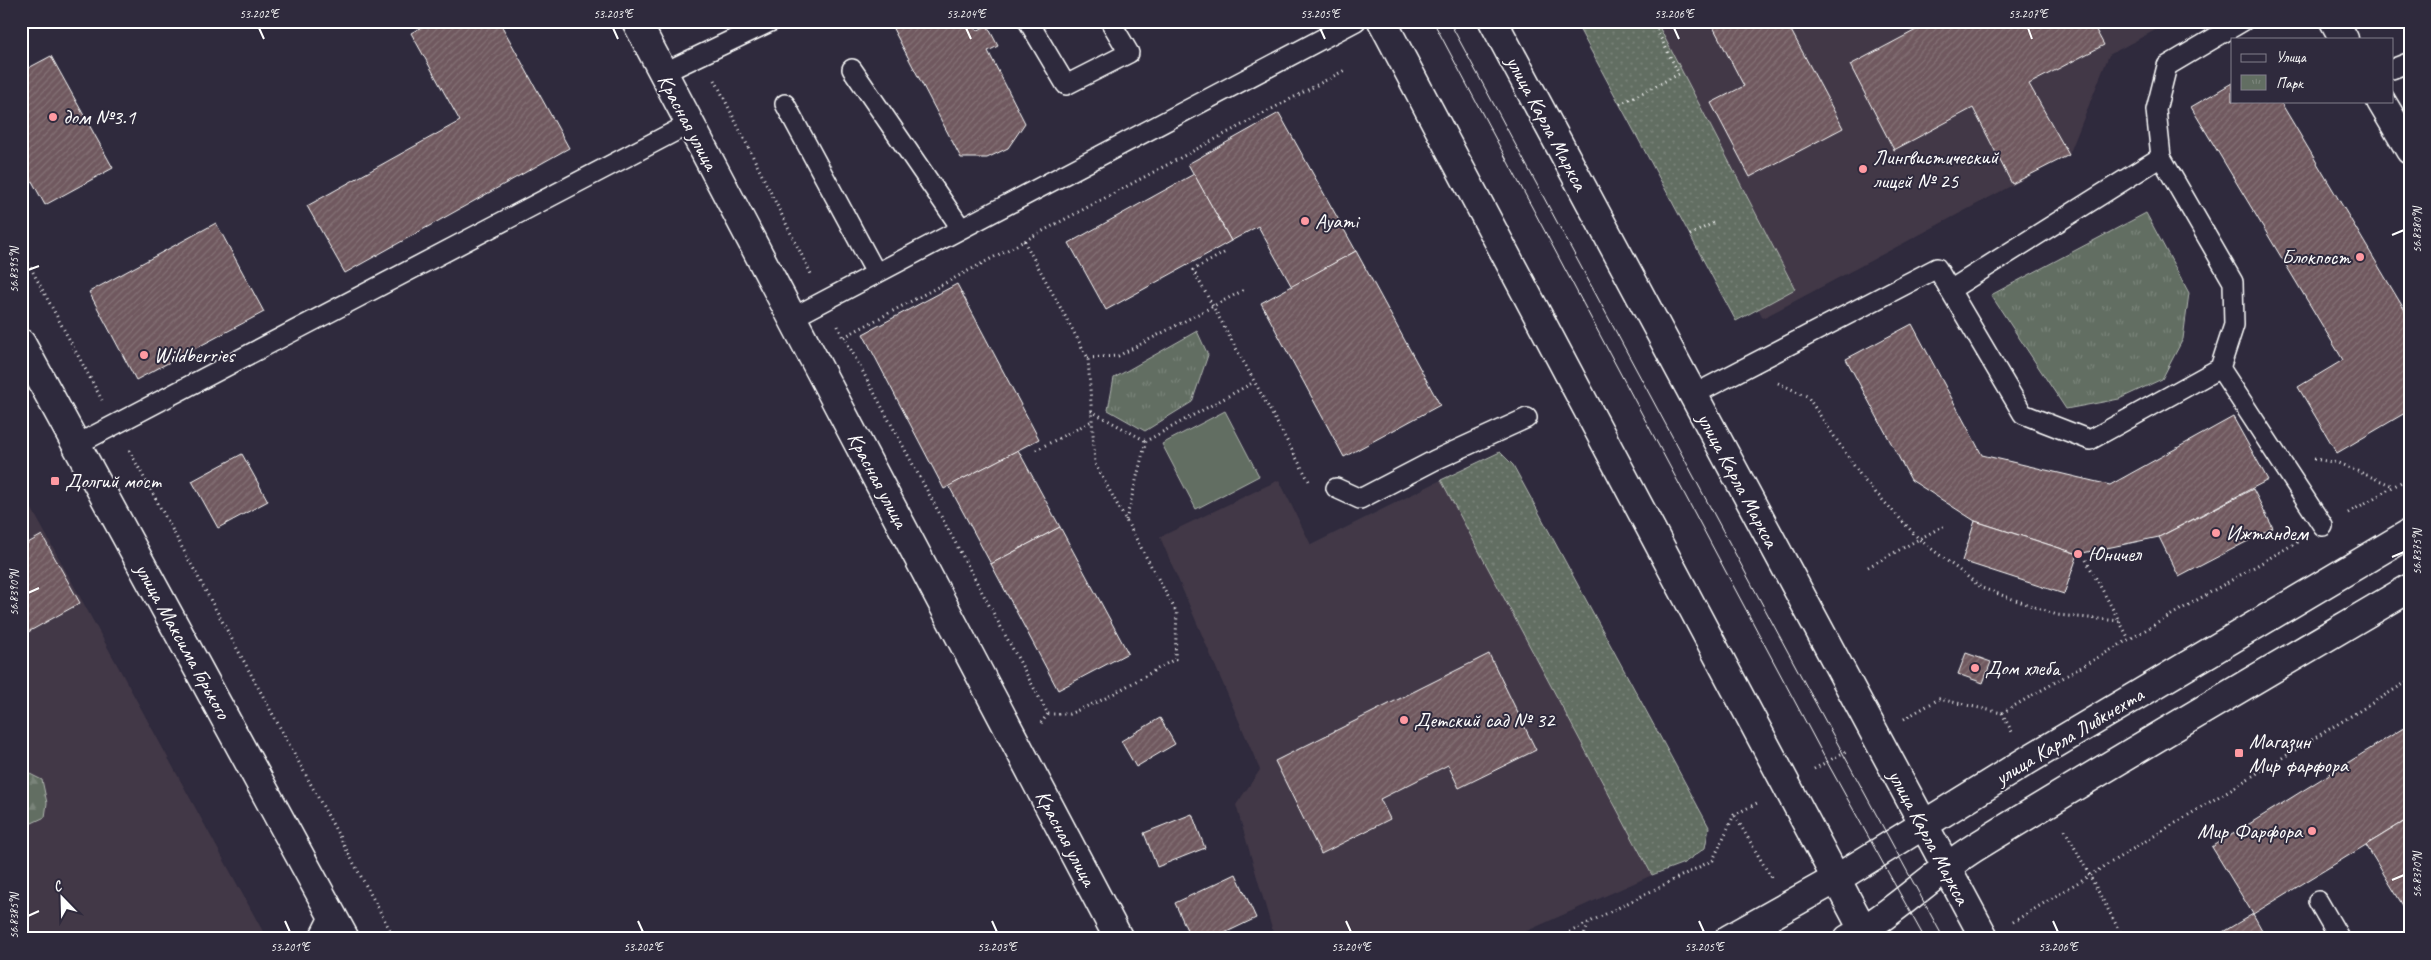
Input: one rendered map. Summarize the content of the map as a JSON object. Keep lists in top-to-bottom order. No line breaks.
{"streets":{"main road":["Красная улица","улица Карла Маркса","улица Максима Горького","улица Карла Либкнехта"]},"crossings":[["улица Карла Маркса","улица Карла Либкнехта"]],"places":{"other":["дом №3.1","Лингвистический лицей № 25","Ayami","Блокпост","Wildberries","Ижтандем","Юничел","Дом хлеба","Детский сад № 32","Мир Фарфора"],"transit":["Долгий мост","Магазин Мир фарфора"]},"legend":["Улица","Парк"],"north":"top left","coordinates":["53.202°E","53.203°E","53.204°E","53.205°E","53.206°E","53.207°E","56.8380°N","56.8395°N","56.8375°N","56.8390°N","56.8370°N","56.8385°N","53.201°E"]}
